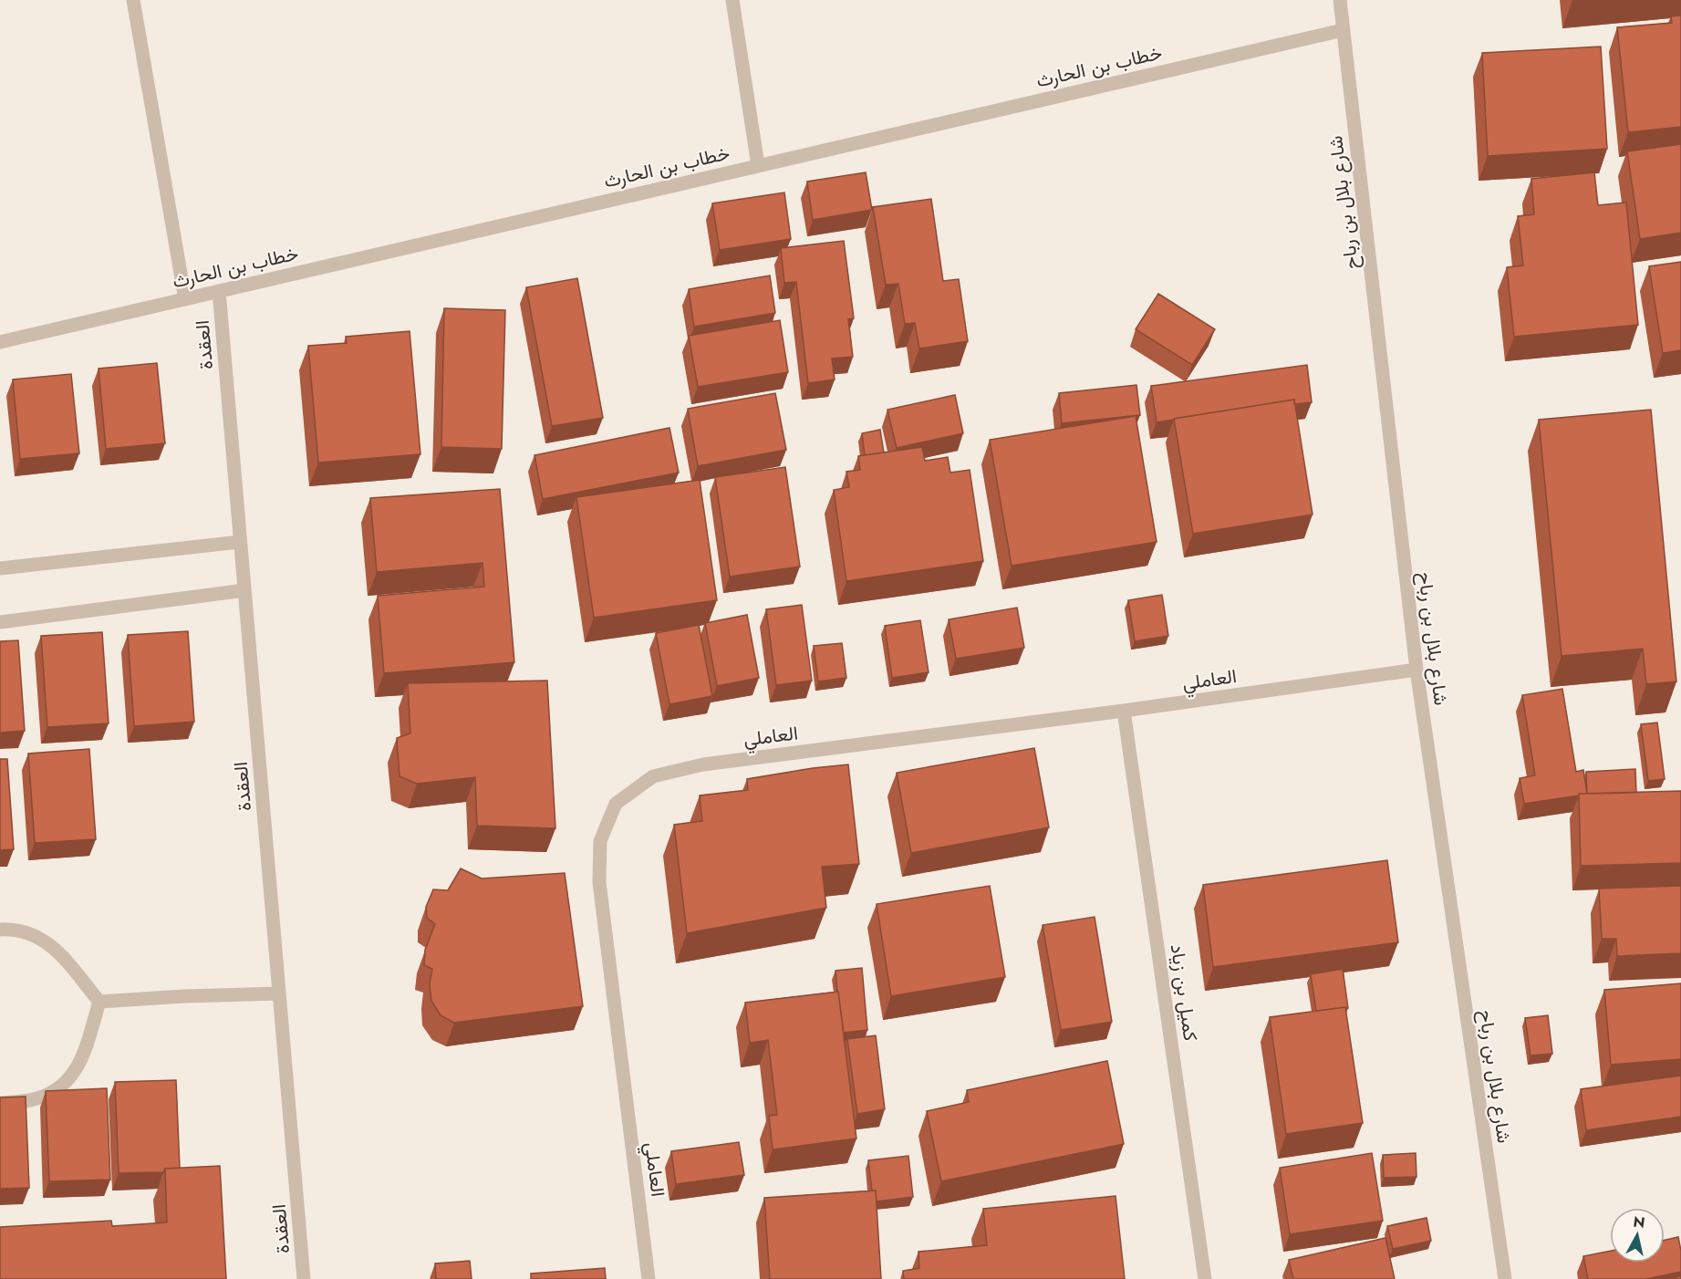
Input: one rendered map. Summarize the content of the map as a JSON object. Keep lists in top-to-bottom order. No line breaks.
{"streets":{"street":["خطاب بن الحارث","شارع بلال بن رباح","العقدة","العاملي","كميل بن زياد"]},"crossings":[["خطاب بن الحارث","شارع بلال بن رباح"],["خطاب بن الحارث","العقدة"],["شارع بلال بن رباح","العاملي"],["العاملي","كميل بن زياد"]],"north":"top"}
